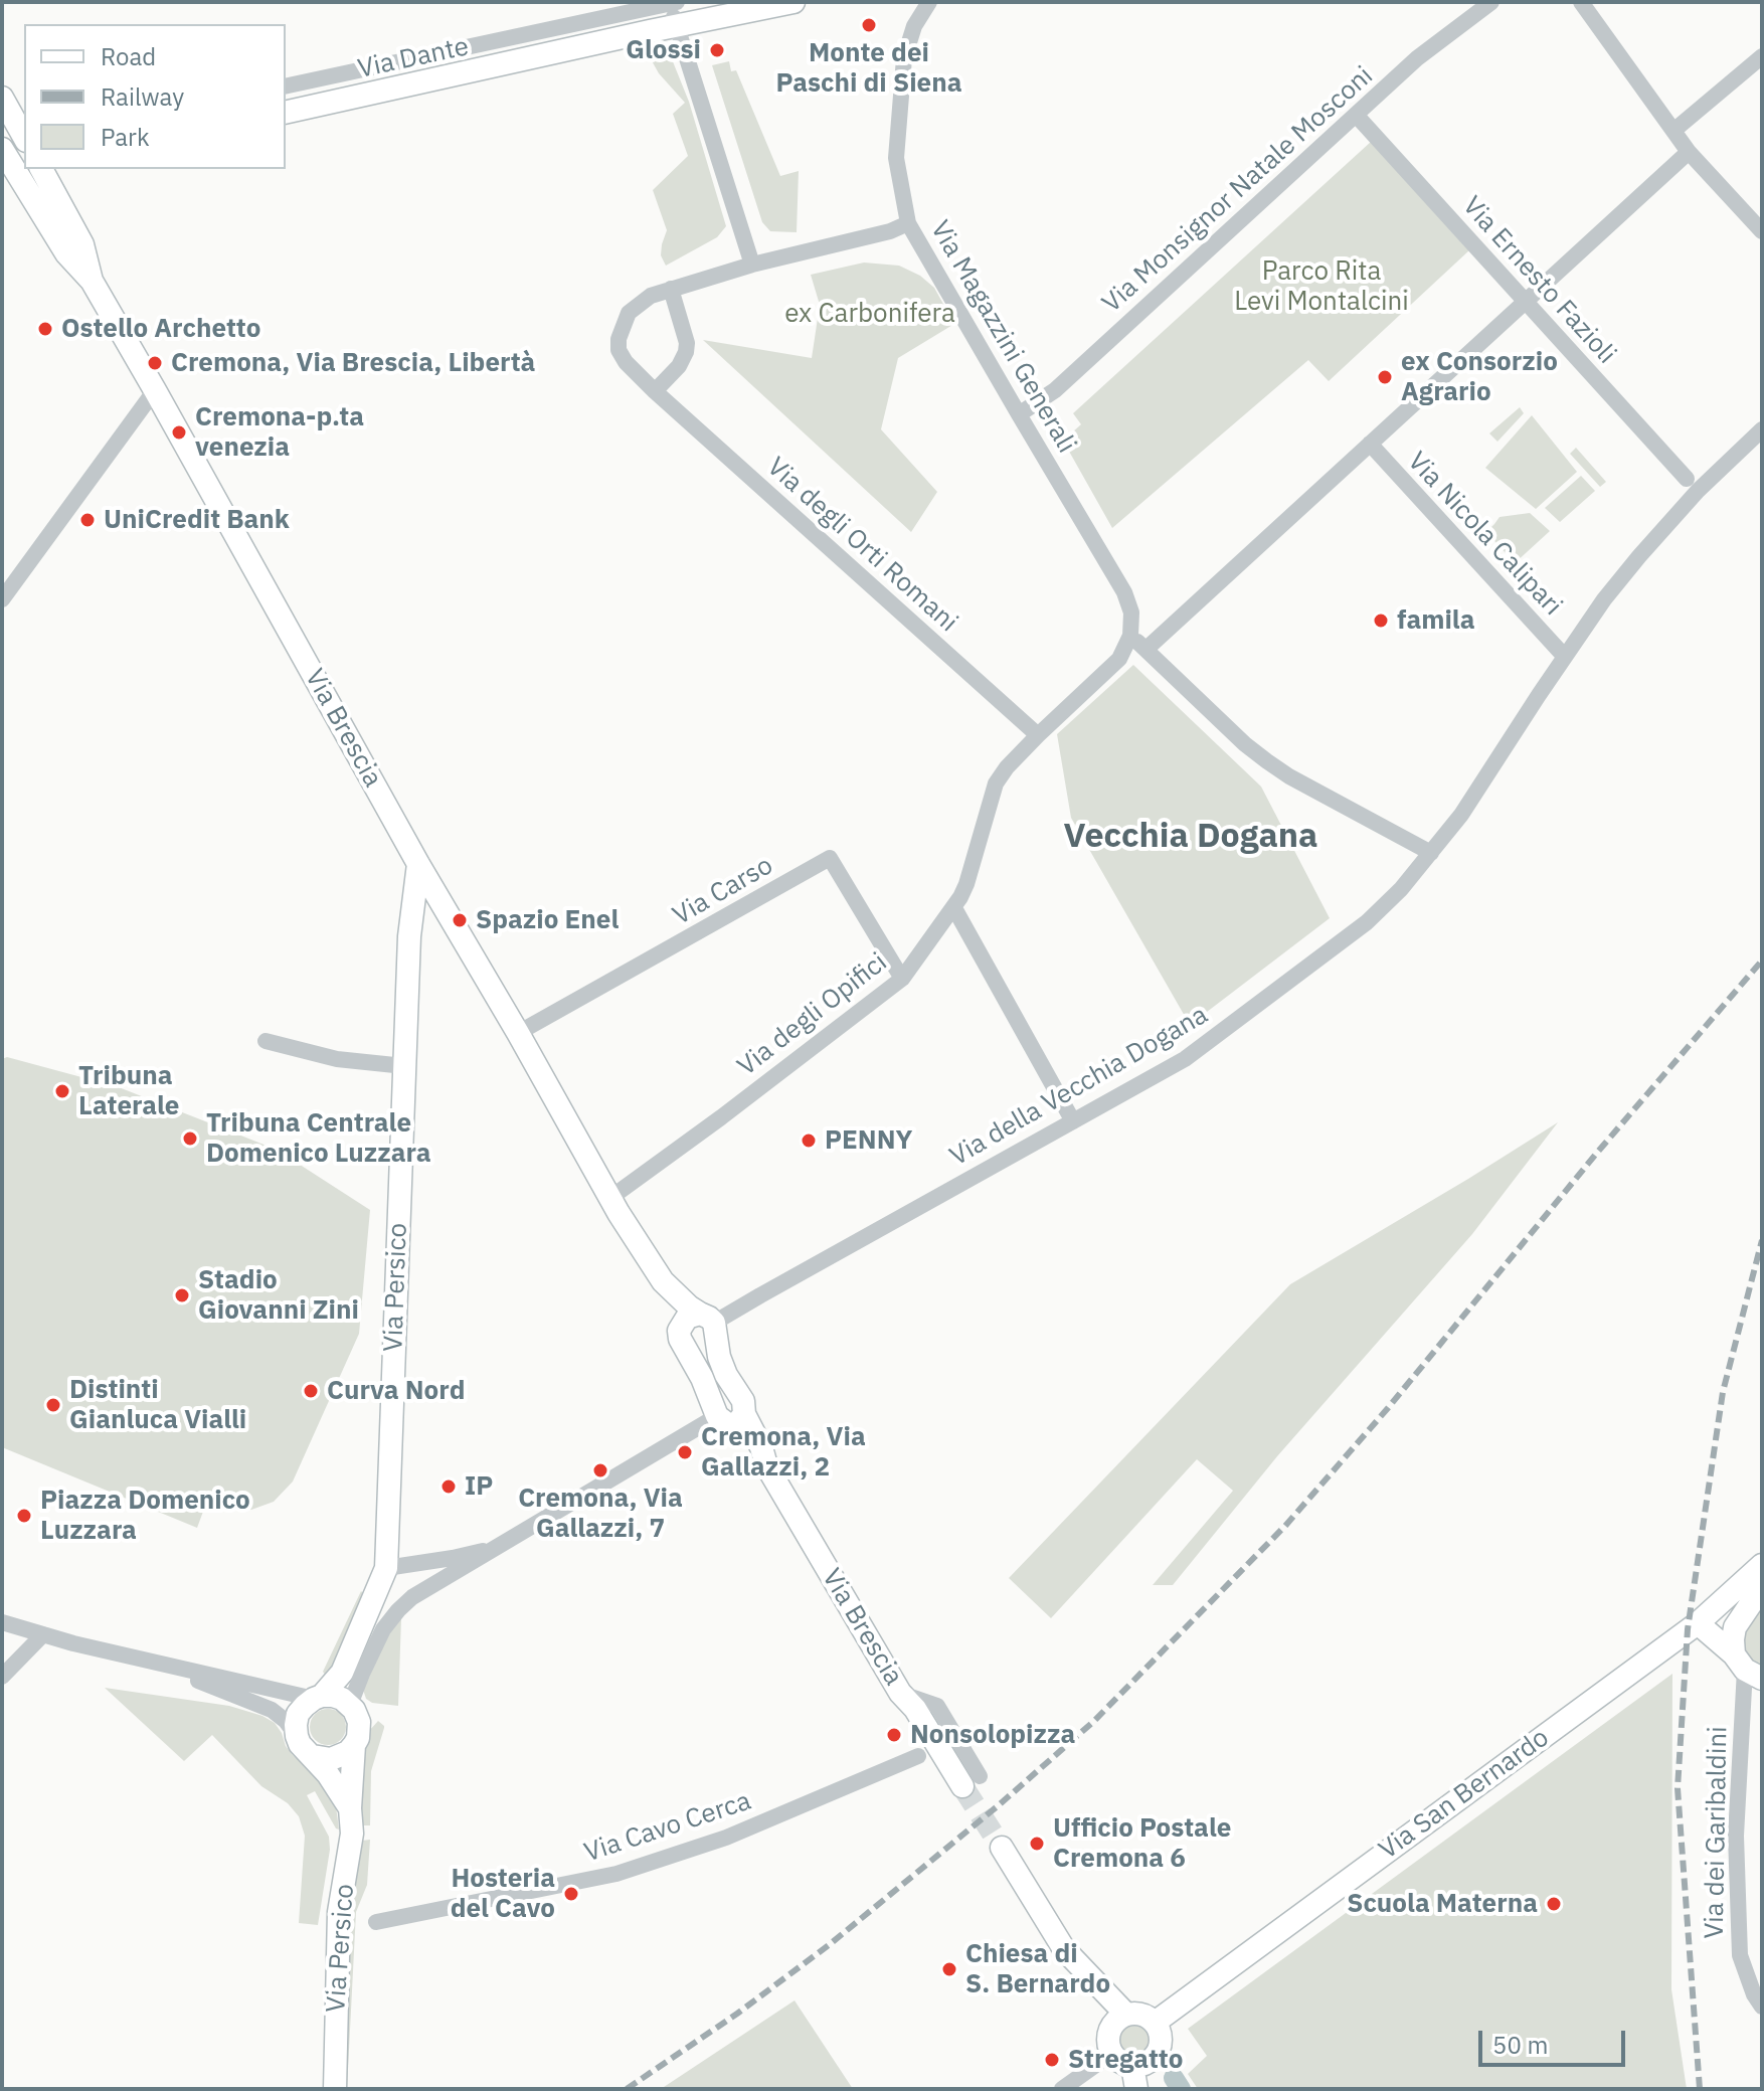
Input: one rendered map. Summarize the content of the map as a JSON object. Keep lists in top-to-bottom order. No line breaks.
{"streets":{"main road":["Via Dante","Via Brescia","Via Persico","Via San Bernardo"],"street":["Via Monsignor Natale Mosconi","Via Ernesto Fazioli","Via Magazzini Generali","Via Nicola Calipari","Via degli Orti Romani","Via Carso","Via degli Opifici","Via della Vecchia Dogana","Via Cavo Cerca","Via dei Garibaldini"]},"crossings":[["Via Monsignor Natale Mosconi","Via Ernesto Fazioli"],["Via Monsignor Natale Mosconi","Via Magazzini Generali"],["Via Magazzini Generali","Via degli Orti Romani"],["Via Magazzini Generali","Via degli Opifici"],["Via Nicola Calipari","Via della Vecchia Dogana"],["Via degli Orti Romani","Via degli Opifici"],["Via Brescia","Via Carso"],["Via Brescia","Via degli Opifici"],["Via Brescia","Via della Vecchia Dogana"],["Via Brescia","Via Persico"],["Via Carso","Via degli Opifici"]],"districts":["Vecchia Dogana"],"parks":["Parco Rita Levi Montalcini","ex Carbonifera"],"places":["Monte dei Paschi di Siena","Glossi","Ostello Archetto","Cremona, Via Brescia, Libertà","ex Consorzio Agrario","Cremona-p.ta venezia","UniCredit Bank","famila","Spazio Enel","Tribuna Laterale","Tribuna Centrale Domenico Luzzara","PENNY","Stadio Giovanni Zini","Curva Nord","Distinti Gianluca Vialli","Cremona, Via Gallazzi, 2","Cremona, Via Gallazzi, 7","IP","Piazza Domenico Luzzara","Nonsolopizza","Ufficio Postale Cremona 6","Hosteria del Cavo","Scuola Materna","Chiesa di S. Bernardo","Stregatto"],"legend":["Road","Railway","Park"],"scale_bar":"50 m"}
